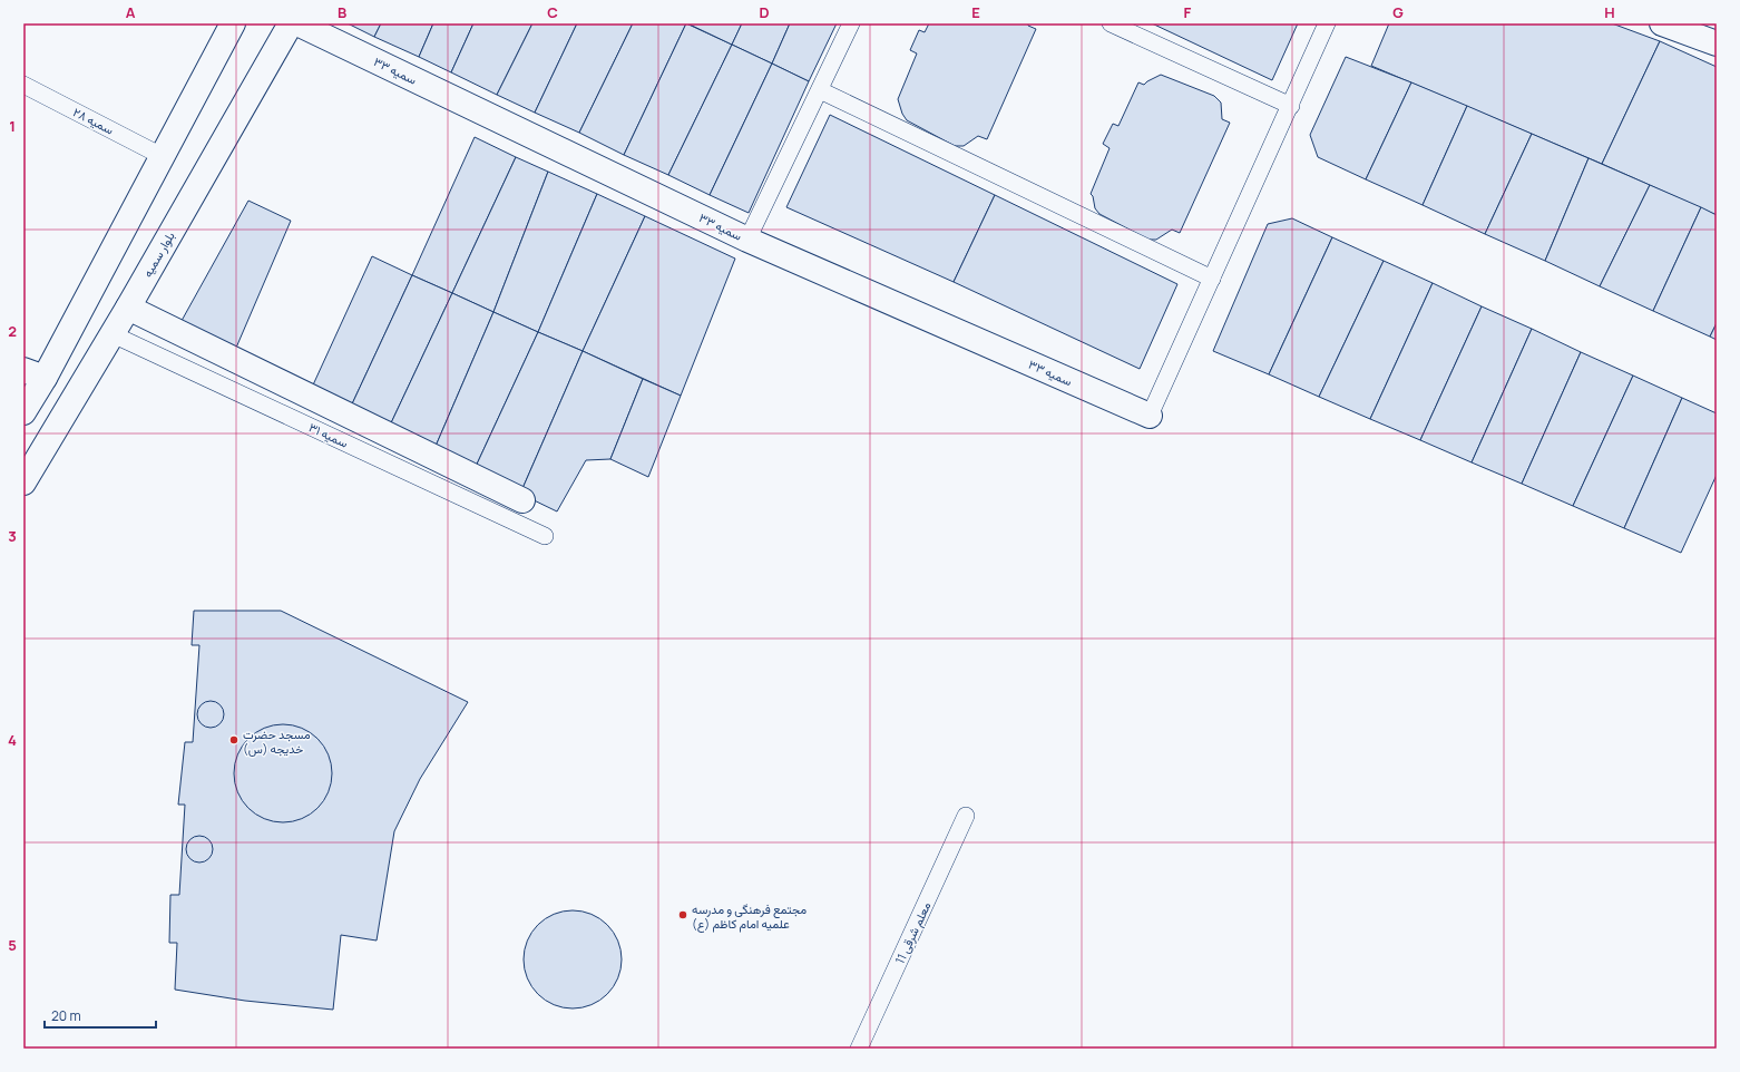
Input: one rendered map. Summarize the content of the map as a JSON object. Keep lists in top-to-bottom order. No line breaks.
{"streets":{"street":["سمیه ۳۳","بلوار سمیه"],"lane":["سمیه ۲۸","سمیه ۳۱","معلم شرقی 11"]},"crossings":[["بلوار سمیه","سمیه ۳۱"]],"places":["مسجد حضرت خدیجه (س)","مجتمع فرهنگی و مدرسه علمیه امام کاظم (ع)"],"scale_bar":"20 m","grid":{"columns":["A","B","C","D","E","F","G","H"],"rows":["1","2","3","4","5"]}}
